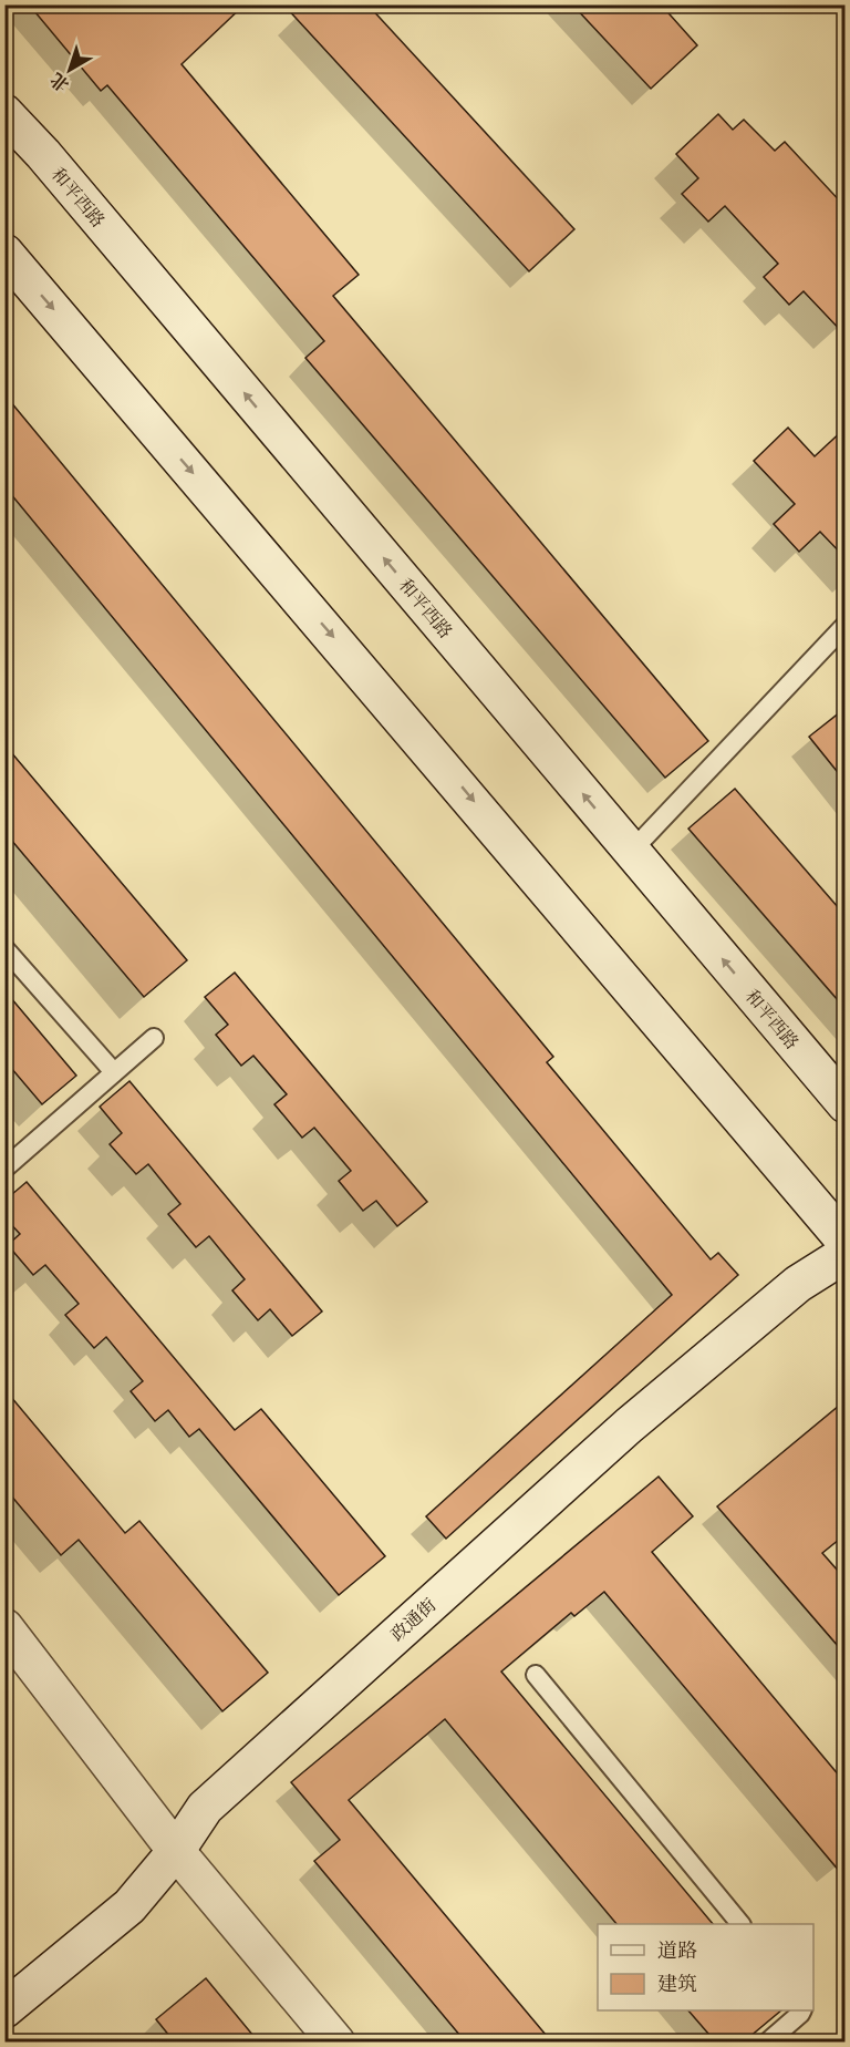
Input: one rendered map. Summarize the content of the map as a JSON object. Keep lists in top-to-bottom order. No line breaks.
{"streets":{"main road":["和平西路","政通街"]},"legend":["道路","建筑"],"north":"bottom left"}
